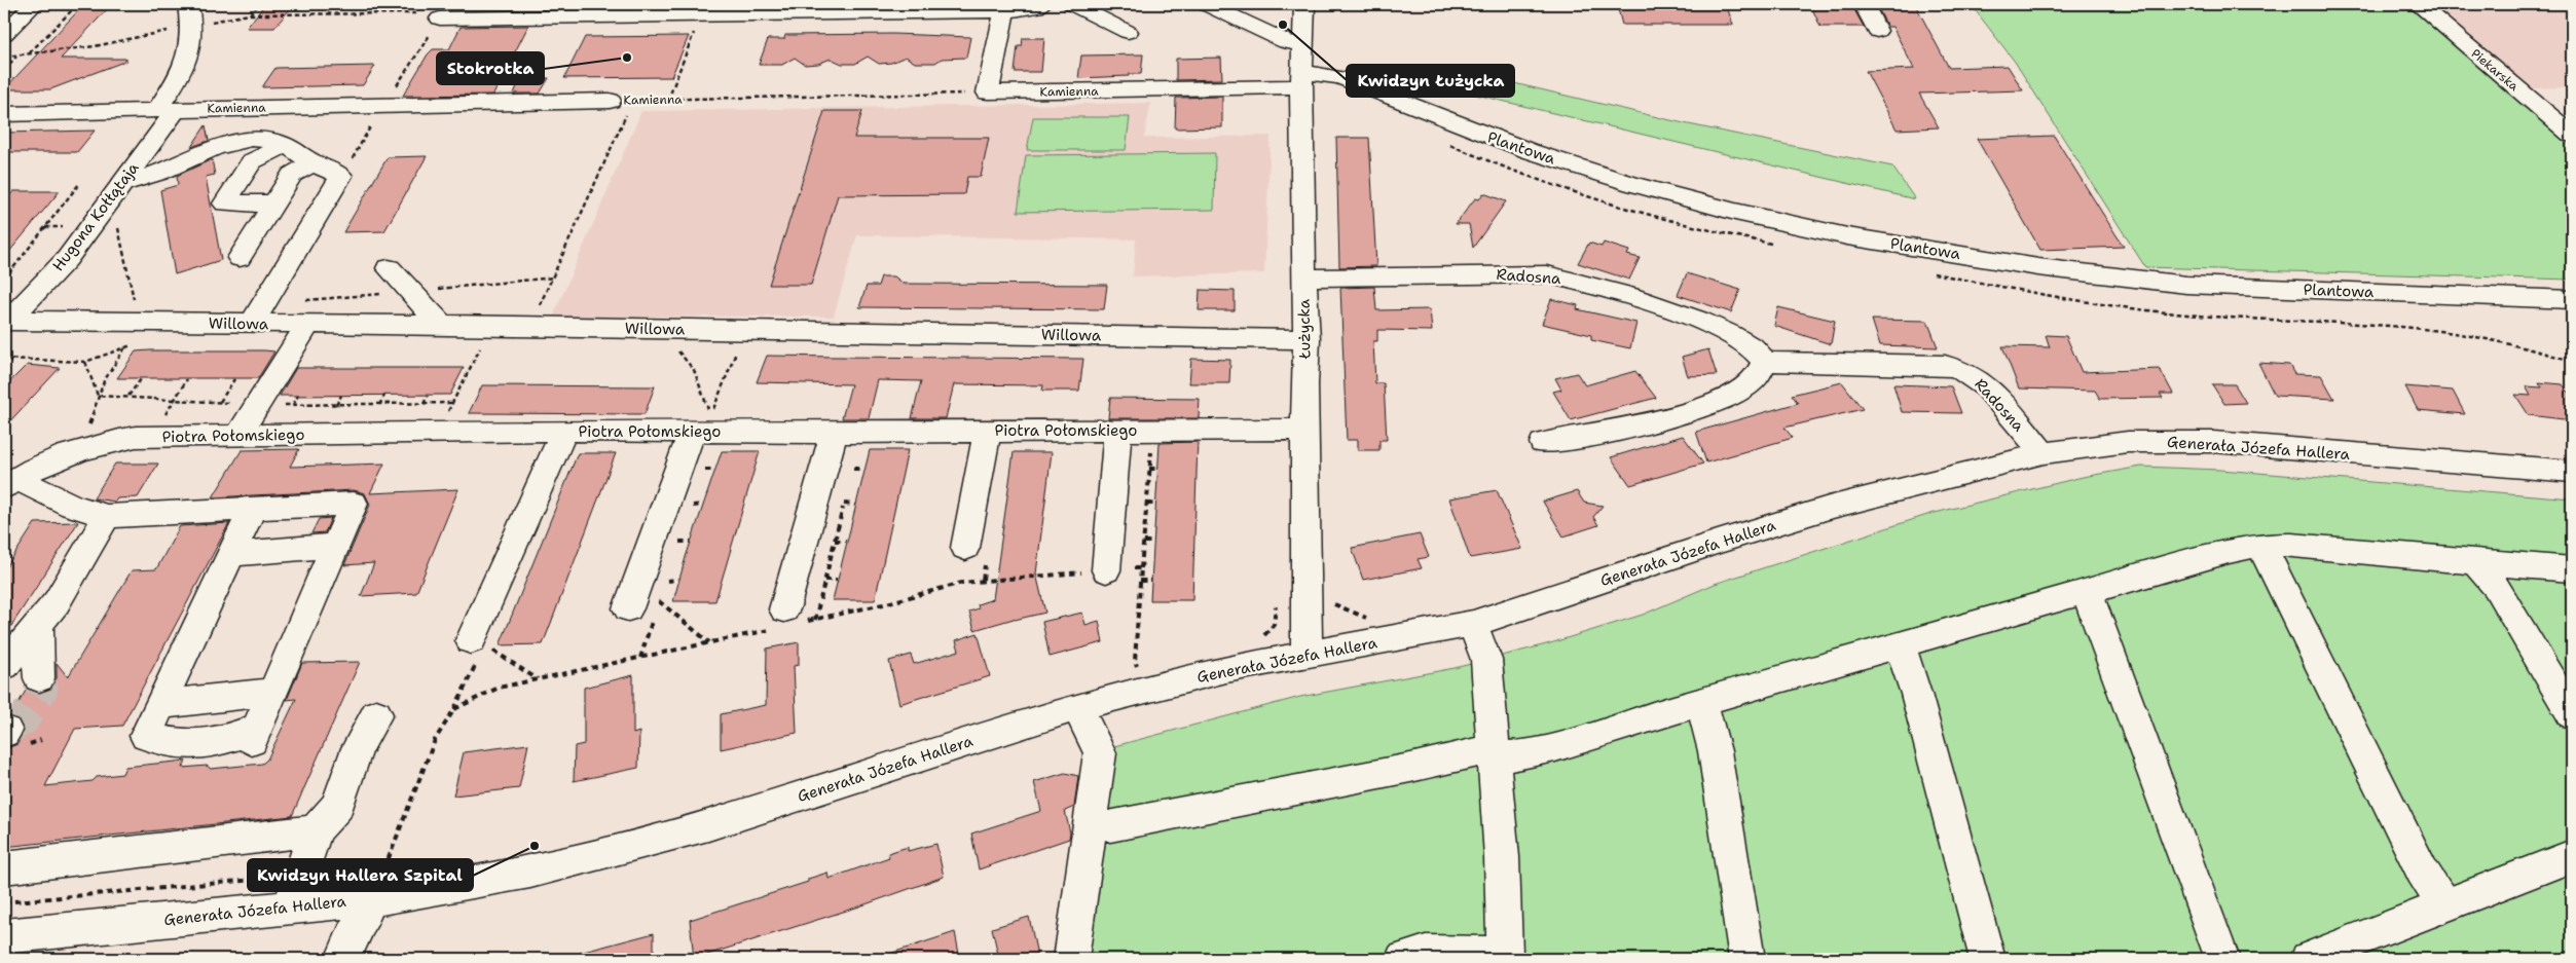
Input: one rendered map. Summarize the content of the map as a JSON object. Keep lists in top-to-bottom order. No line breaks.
{"streets":{"street":["Piekarska","Kamienna","Plantowa","Hugona Kołłątaja","Radosna","Willowa","Łużycka","Piotra Połomskiego","Generała Józefa Hallera"]},"crossings":[["Kamienna","Plantowa"],["Kamienna","Hugona Kołłątaja"],["Kamienna","Łużycka"],["Plantowa","Łużycka"],["Hugona Kołłątaja","Willowa"],["Radosna","Łużycka"],["Radosna","Generała Józefa Hallera"],["Willowa","Łużycka"],["Łużycka","Piotra Połomskiego"],["Łużycka","Generała Józefa Hallera"]],"places":["Kwidzyn Łużycka","Stokrotka","Kwidzyn Hallera Szpital"]}
